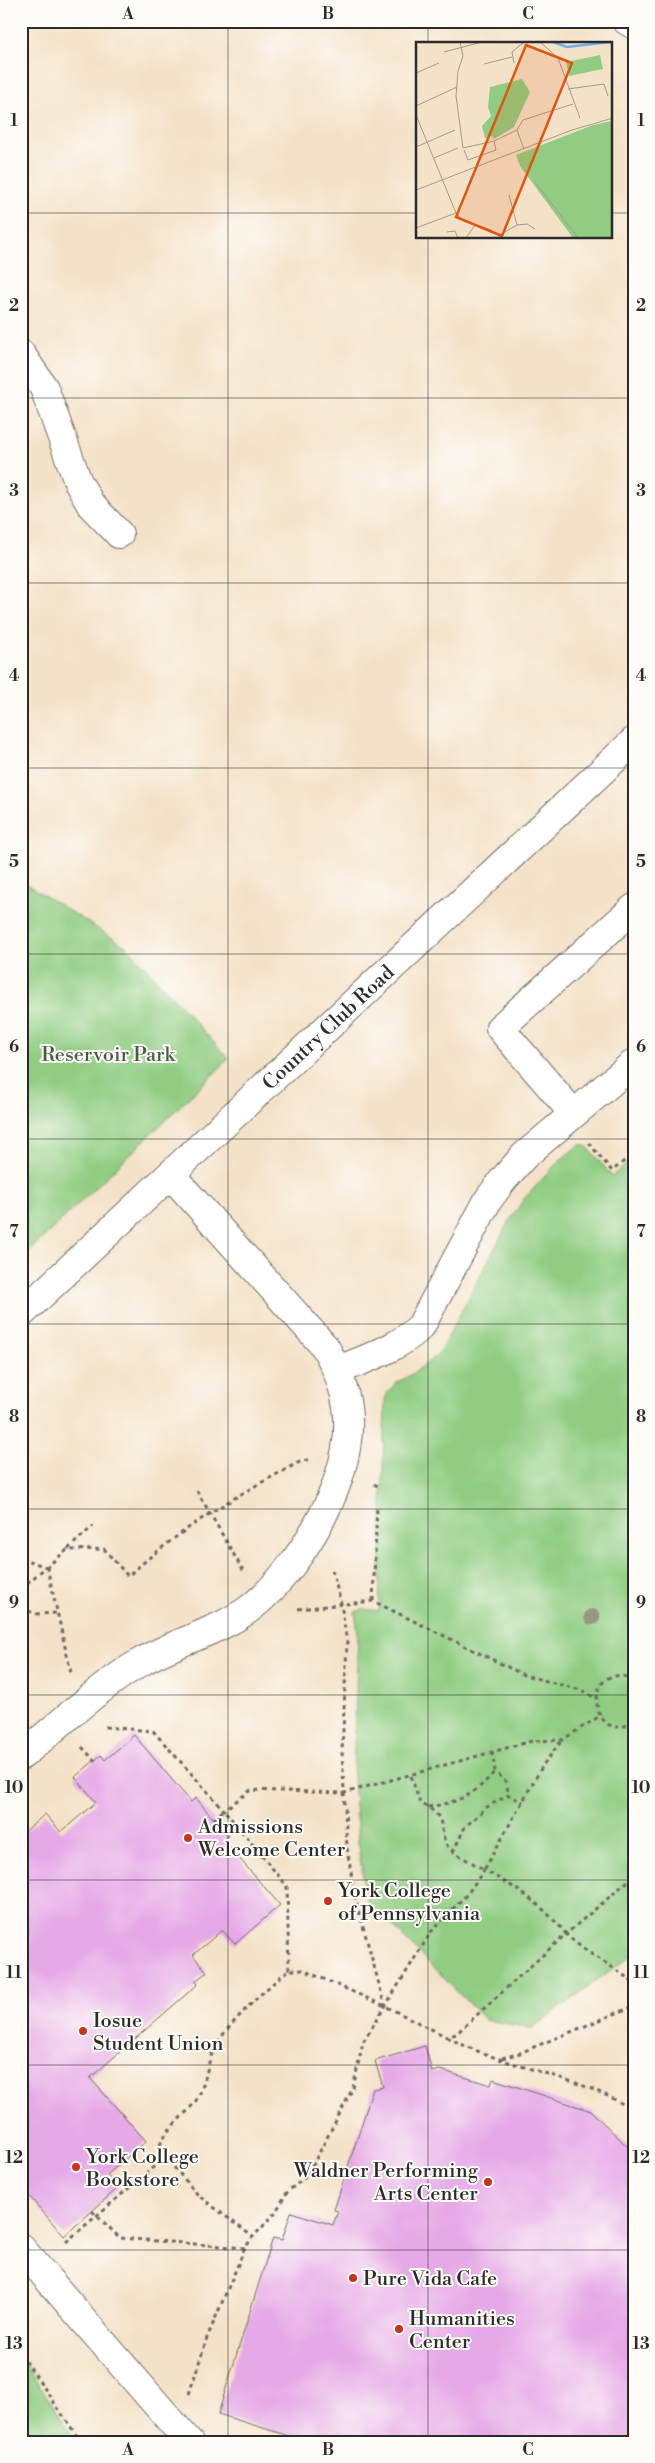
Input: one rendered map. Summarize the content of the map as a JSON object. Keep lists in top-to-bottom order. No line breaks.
{"streets":{"main road":["Country Club Road"]},"parks":["Reservoir Park"],"places":["Admissions Welcome Center","York College of Pennsylvania","Iosue Student Union","York College Bookstore","Waldner Performing Arts Center","Pure Vida Cafe","Humanities Center"],"grid":{"columns":["A","B","C"],"rows":["1","2","3","4","5","6","7","8","9","10","11","12","13"]}}
